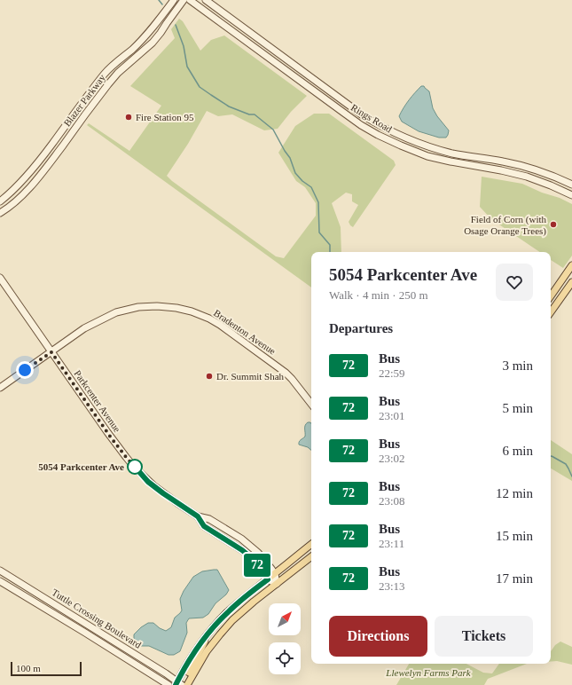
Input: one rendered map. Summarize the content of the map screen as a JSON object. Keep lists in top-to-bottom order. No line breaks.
{"streets":{"street":["Blazer Parkway","Rings Road","Bradenton Avenue","Parkcenter Avenue","Tuttle Crossing Boulevard"]},"crossings":[["Bradenton Avenue","Parkcenter Avenue"]],"parks":["Llewelyn Farms Park"],"places":["Fire Station 95","Field of Corn (with Osage Orange Trees)","Dr. Summit Shah","5054 Parkcenter Ave"],"lines":["bus line 72"],"scale_bar":"100 m","north":"top right","page":{"on_map":"72","heading":[["5054 Parkcenter Ave","Walk · 4 min · 250 m"],"Departures"],"list":[{"mark":"72","name":"Bus","note":"22:59","value":"3 min"},{"mark":"72","name":"Bus","note":"23:01","value":"5 min"},{"mark":"72","name":"Bus","note":"23:02","value":"6 min"},{"mark":"72","name":"Bus","note":"23:08","value":"12 min"},{"mark":"72","name":"Bus","note":"23:11","value":"15 min"},{"mark":"72","name":"Bus","note":"23:13","value":"17 min"}],"buttons":["Directions","Tickets"],"scale":"100 m"}}
